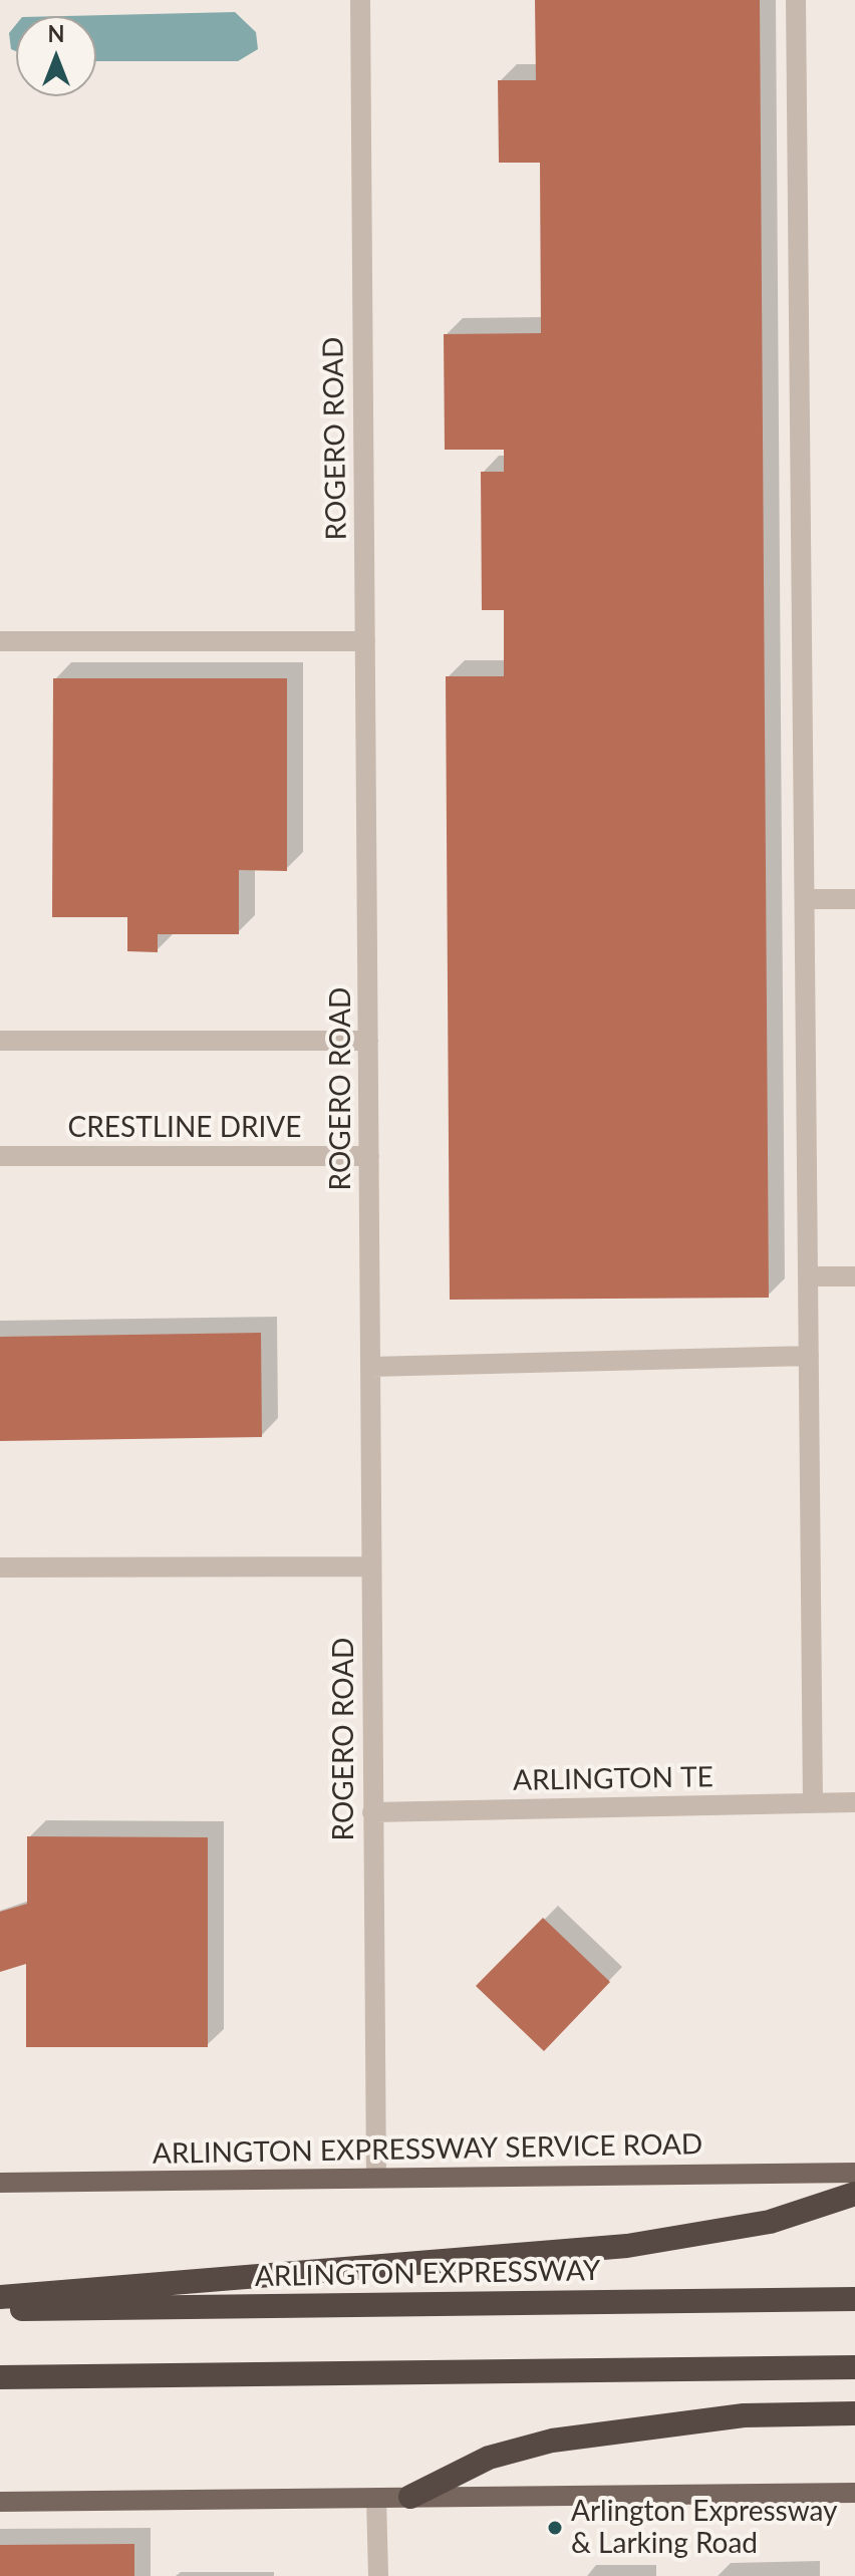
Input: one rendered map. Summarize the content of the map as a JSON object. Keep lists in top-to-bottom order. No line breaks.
{"streets":{"highway":["ARLINGTON EXPRESSWAY"],"main road":["ARLINGTON EXPRESSWAY SERVICE ROAD"],"street":["ROGERO ROAD","CRESTLINE DRIVE","ARLINGTON TE"]},"crossings":[["ROGERO ROAD","CRESTLINE DRIVE"],["ROGERO ROAD","ARLINGTON TE"],["ROGERO ROAD","ARLINGTON EXPRESSWAY SERVICE ROAD"]],"places":["Arlington Expressway & Larking Road"],"north":"top"}
